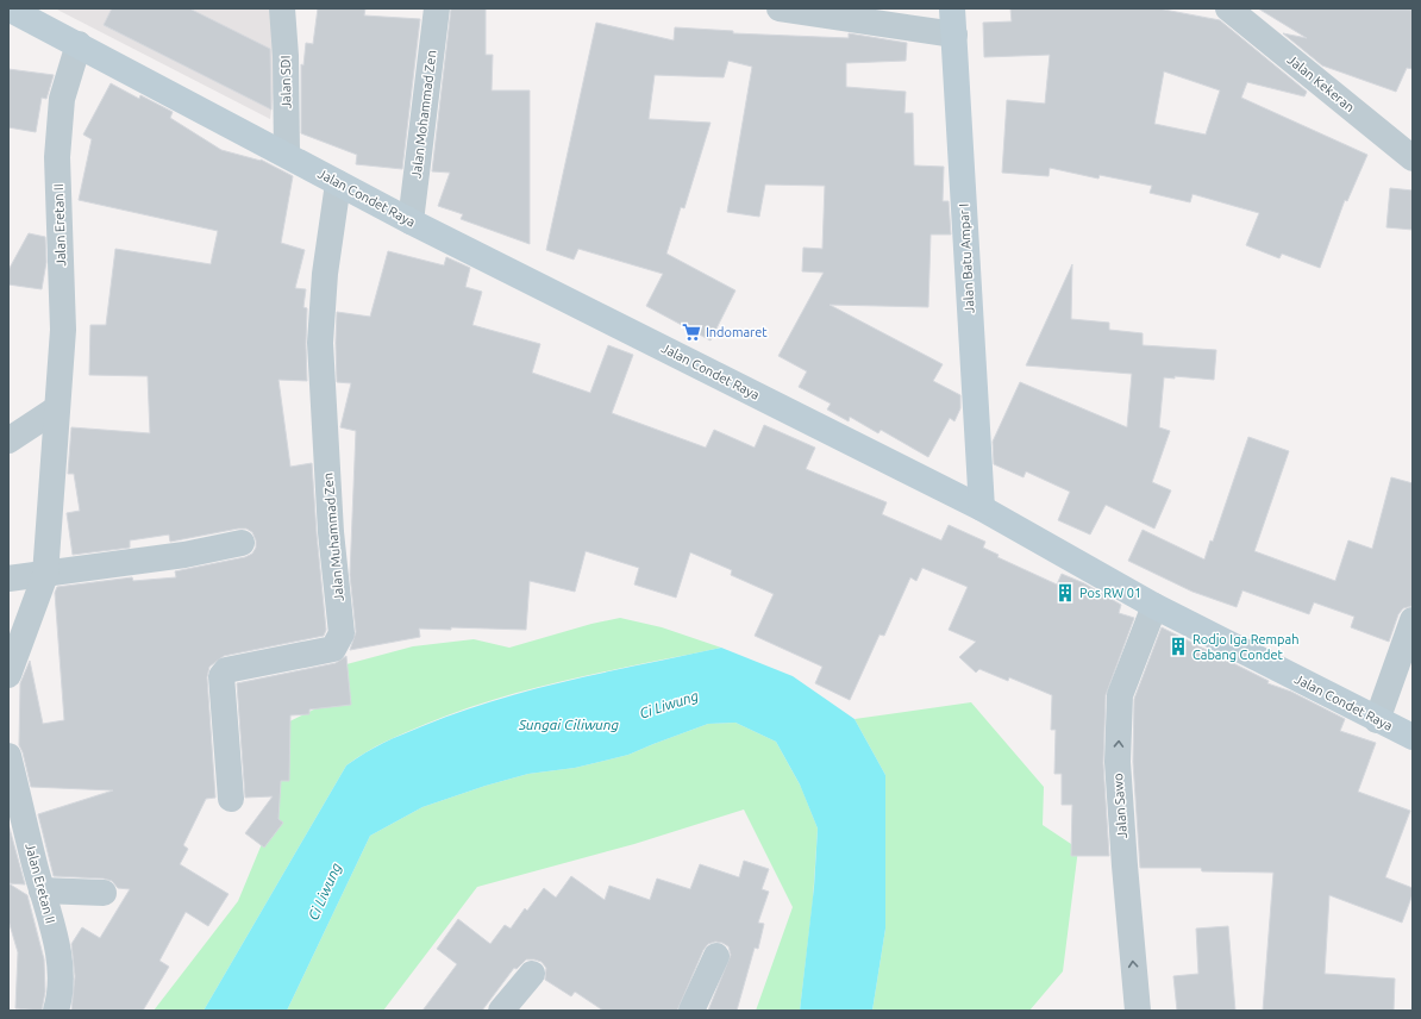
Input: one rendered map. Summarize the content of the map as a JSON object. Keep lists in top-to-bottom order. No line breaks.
{"streets":{"street":["Jalan SDI","Jalan Kekeran","Jalan Mohammad Zen","Jalan Condet Raya","Jalan Eretan II","Jalan Batu Ampar I","Jalan Muhammad Zen","Jalan Sawo"]},"crossings":[["Jalan SDI","Jalan Condet Raya"],["Jalan Mohammad Zen","Jalan Condet Raya"],["Jalan Condet Raya","Jalan Eretan II"],["Jalan Condet Raya","Jalan Batu Ampar I"],["Jalan Condet Raya","Jalan Muhammad Zen"],["Jalan Condet Raya","Jalan Sawo"]],"one_way":["Jalan Sawo"],"water":["Ci Liwung","Sungai Ciliwung"],"places":{"supermarket":["Indomaret"],"building":["Pos RW 01","Rodjo Iga Rempah Cabang Condet"]}}
